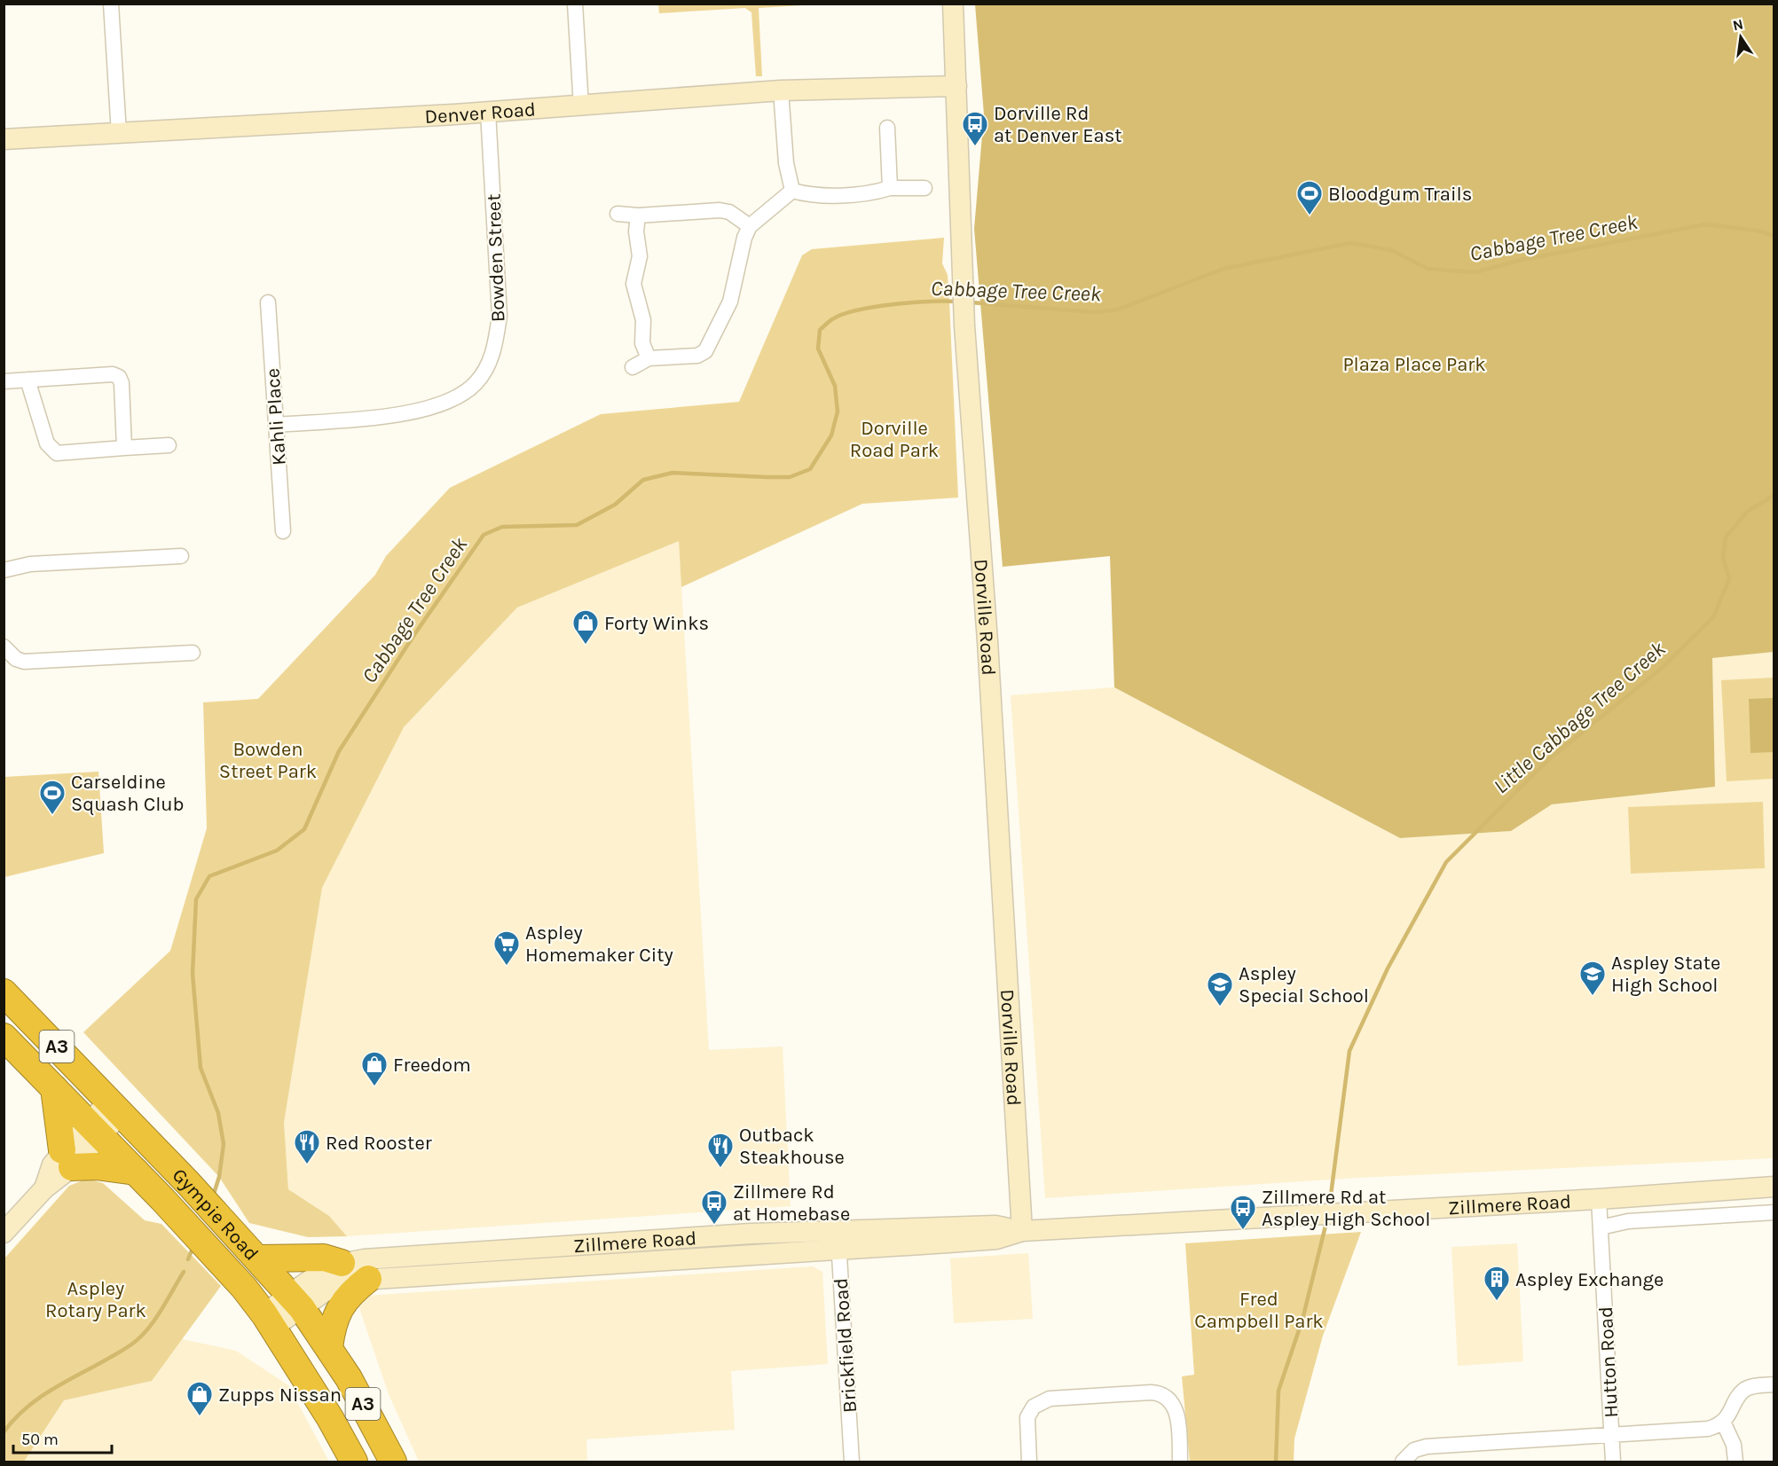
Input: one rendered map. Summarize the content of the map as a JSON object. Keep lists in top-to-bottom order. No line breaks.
{"streets":{"highway":["A3","Gympie Road"],"street":["Denver Road","Bowden Street","Kahli Place","Dorville Road","Zillmere Road","Brickfield Road","Hutton Road"]},"crossings":[["Denver Road","Bowden Street"],["Denver Road","Dorville Road"],["Bowden Street","Kahli Place"],["Dorville Road","Zillmere Road"],["Zillmere Road","Gympie Road"],["Zillmere Road","Brickfield Road"],["Zillmere Road","Hutton Road"]],"water":["Cabbage Tree Creek","Little Cabbage Tree Creek"],"parks":["Plaza Place Park","Dorville Road Park","Bowden Street Park","Aspley Rotary Park","Fred Campbell Park"],"places":{"bus stop":["Dorville Rd at Denver East","Zillmere Rd at Homebase","Zillmere Rd at Aspley High School"],"sports":["Bloodgum Trails","Carseldine Squash Club"],"shop":["Forty Winks","Freedom","Zupps Nissan"],"supermarket":["Aspley Homemaker City"],"school or university":["Aspley State High School","Aspley Special School"],"restaurant":["Red Rooster","Outback Steakhouse"],"building":["Aspley Exchange"]},"scale_bar":"50 m","north":"top"}
